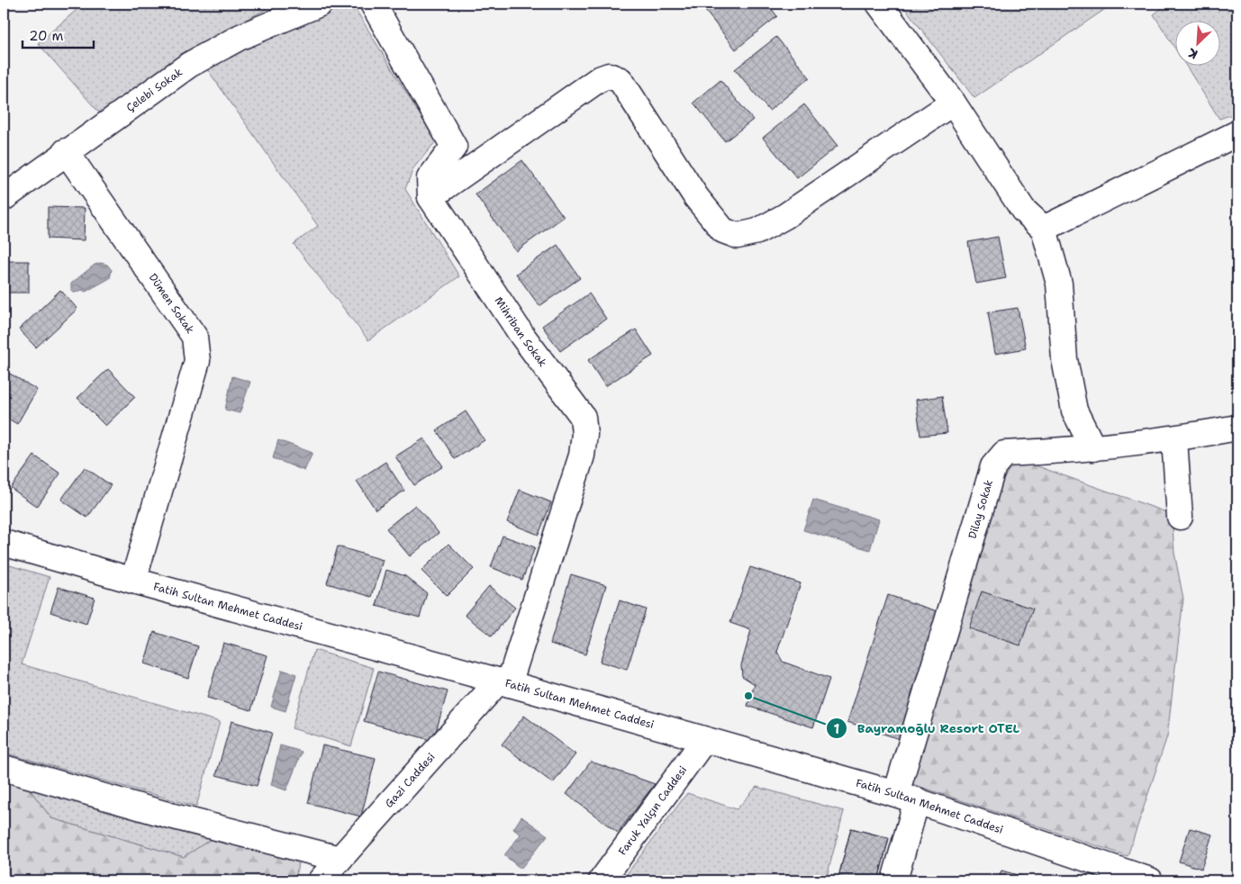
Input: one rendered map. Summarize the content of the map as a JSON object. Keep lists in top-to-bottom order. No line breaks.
{"streets":{"street":["Çelebi Sokak","Dümen Sokak","Mihriban Sokak","Dilay Sokak","Fatih Sultan Mehmet Caddesi","Gazi Caddesi","Faruk Yalçın Caddesi"]},"crossings":[["Çelebi Sokak","Dümen Sokak"],["Dümen Sokak","Fatih Sultan Mehmet Caddesi"],["Mihriban Sokak","Fatih Sultan Mehmet Caddesi"],["Mihriban Sokak","Gazi Caddesi"],["Dilay Sokak","Fatih Sultan Mehmet Caddesi"],["Fatih Sultan Mehmet Caddesi","Gazi Caddesi"],["Fatih Sultan Mehmet Caddesi","Faruk Yalçın Caddesi"]],"places":["Bayramoğlu Resort OTEL"],"scale_bar":"20 m","north":"bottom left"}
